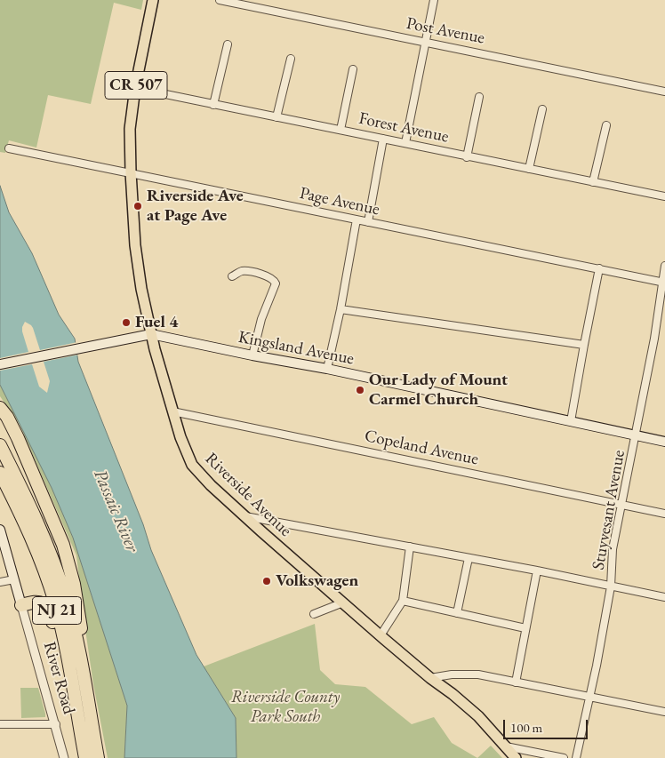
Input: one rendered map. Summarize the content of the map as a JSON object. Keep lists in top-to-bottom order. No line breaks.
{"streets":{"highway":["NJ 21"],"main road":["CR 507","Kingsland Avenue","Riverside Avenue","River Road"],"street":["Post Avenue","Forest Avenue","Page Avenue","Copeland Avenue","Stuyvesant Avenue"]},"crossings":[["Forest Avenue","Riverside Avenue"],["Page Avenue","Riverside Avenue"],["Page Avenue","Stuyvesant Avenue"],["Kingsland Avenue","Riverside Avenue"],["Kingsland Avenue","Stuyvesant Avenue"],["Copeland Avenue","Riverside Avenue"],["Copeland Avenue","Stuyvesant Avenue"]],"water":["Passaic River"],"parks":["Riverside County Park South"],"places":["Riverside Ave at Page Ave","Fuel 4","Our Lady of Mount Carmel Church","Volkswagen"],"scale_bar":"100 m"}
